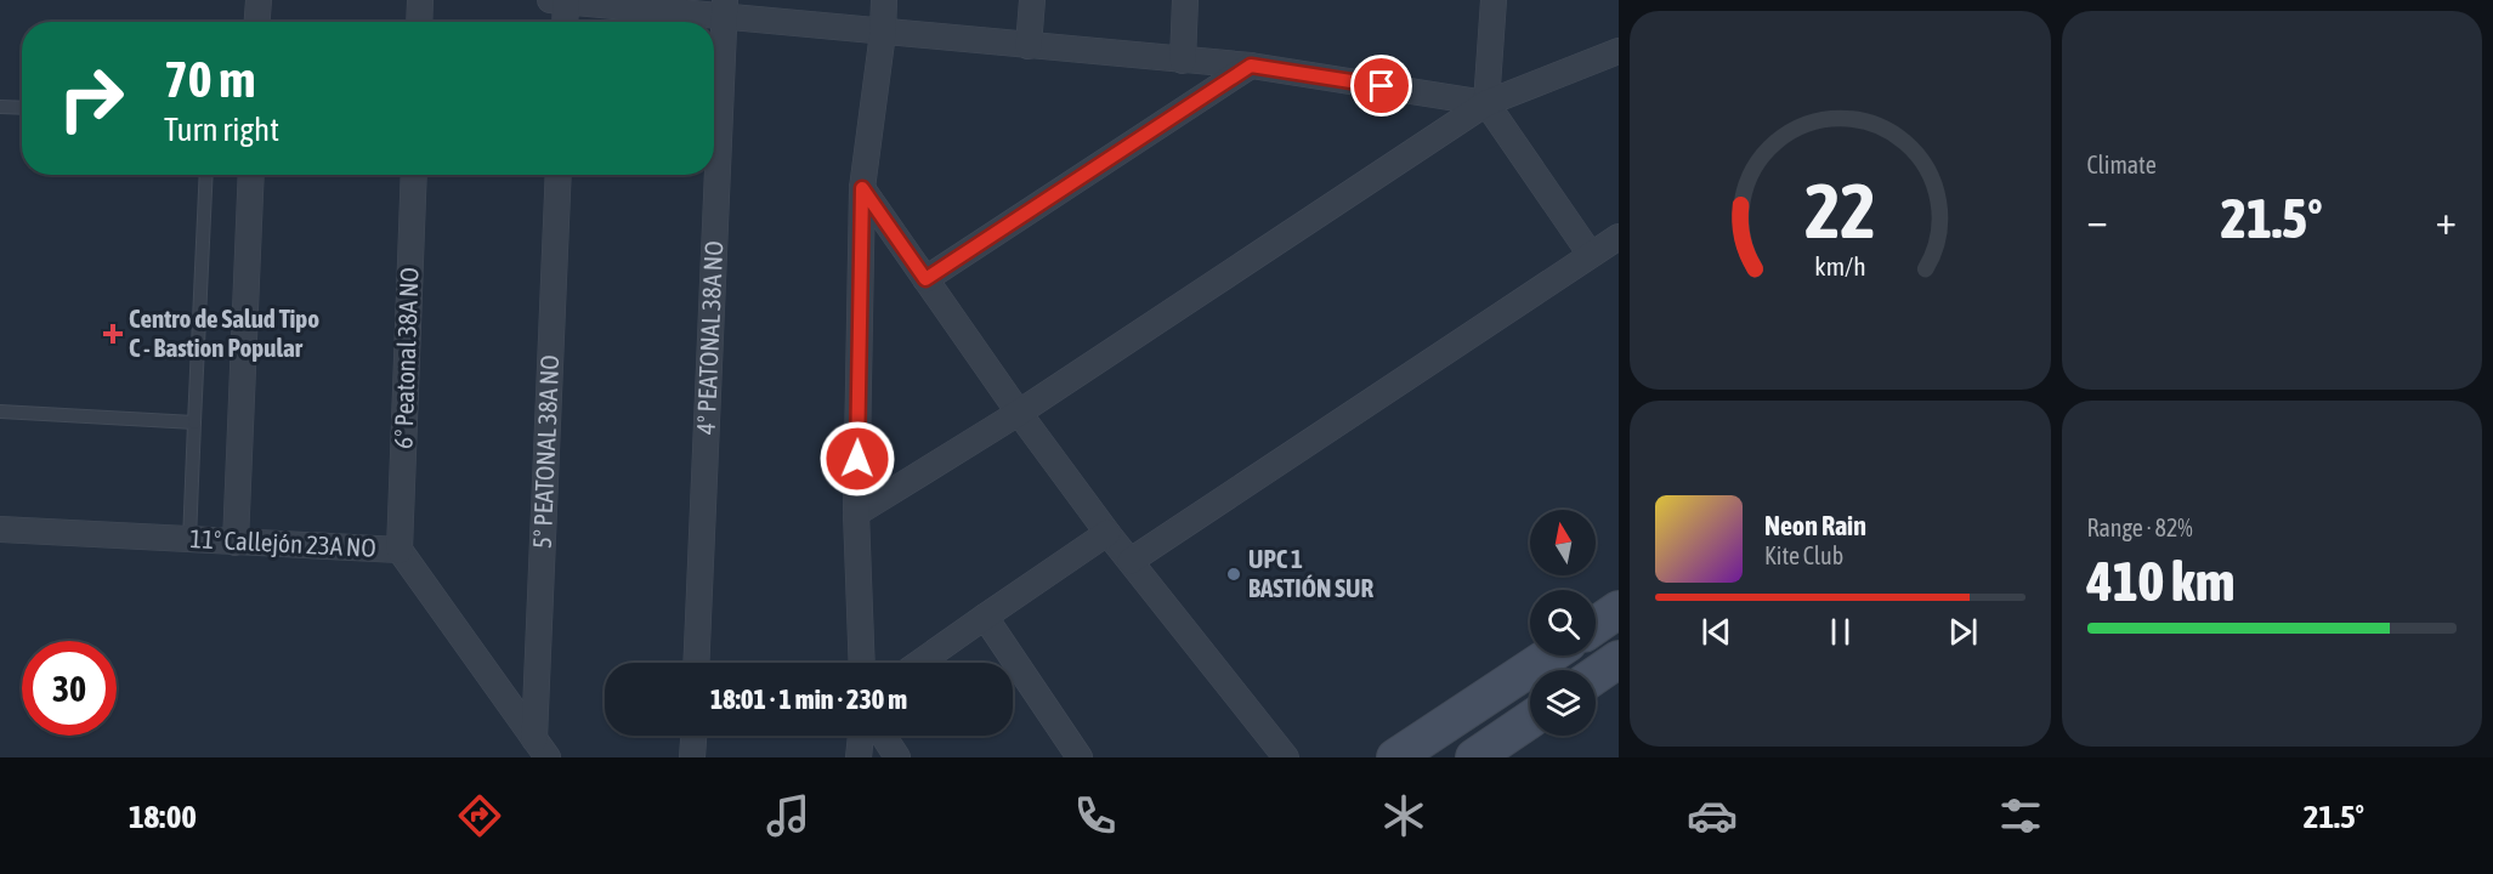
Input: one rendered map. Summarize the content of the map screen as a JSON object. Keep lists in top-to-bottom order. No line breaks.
{"streets":{"street":["4° PEATONAL 38A NO","6º Peatonal 38A NO","5° PEATONAL 38A NO","11º Callejón 23A NO"]},"crossings":[["6º Peatonal 38A NO","11º Callejón 23A NO"],["5° PEATONAL 38A NO","11º Callejón 23A NO"]],"places":{"health":["Centro de Salud Tipo C - Bastion Popular"],"other":["UPC 1 BASTIÓN SUR"]},"north":"top","page":{"tile":["Climate",["Range · 82%","410 km"]],"turn":["70 m","Turn right"],"heat":["−","21.5°","+"],"song":["Neon Rain","Kite Club"],"limit":"30","trip":"18:01 · 1 min · 230 m","tabs":["18:00","21.5°"],"gauge":["22","km/h"]}}
